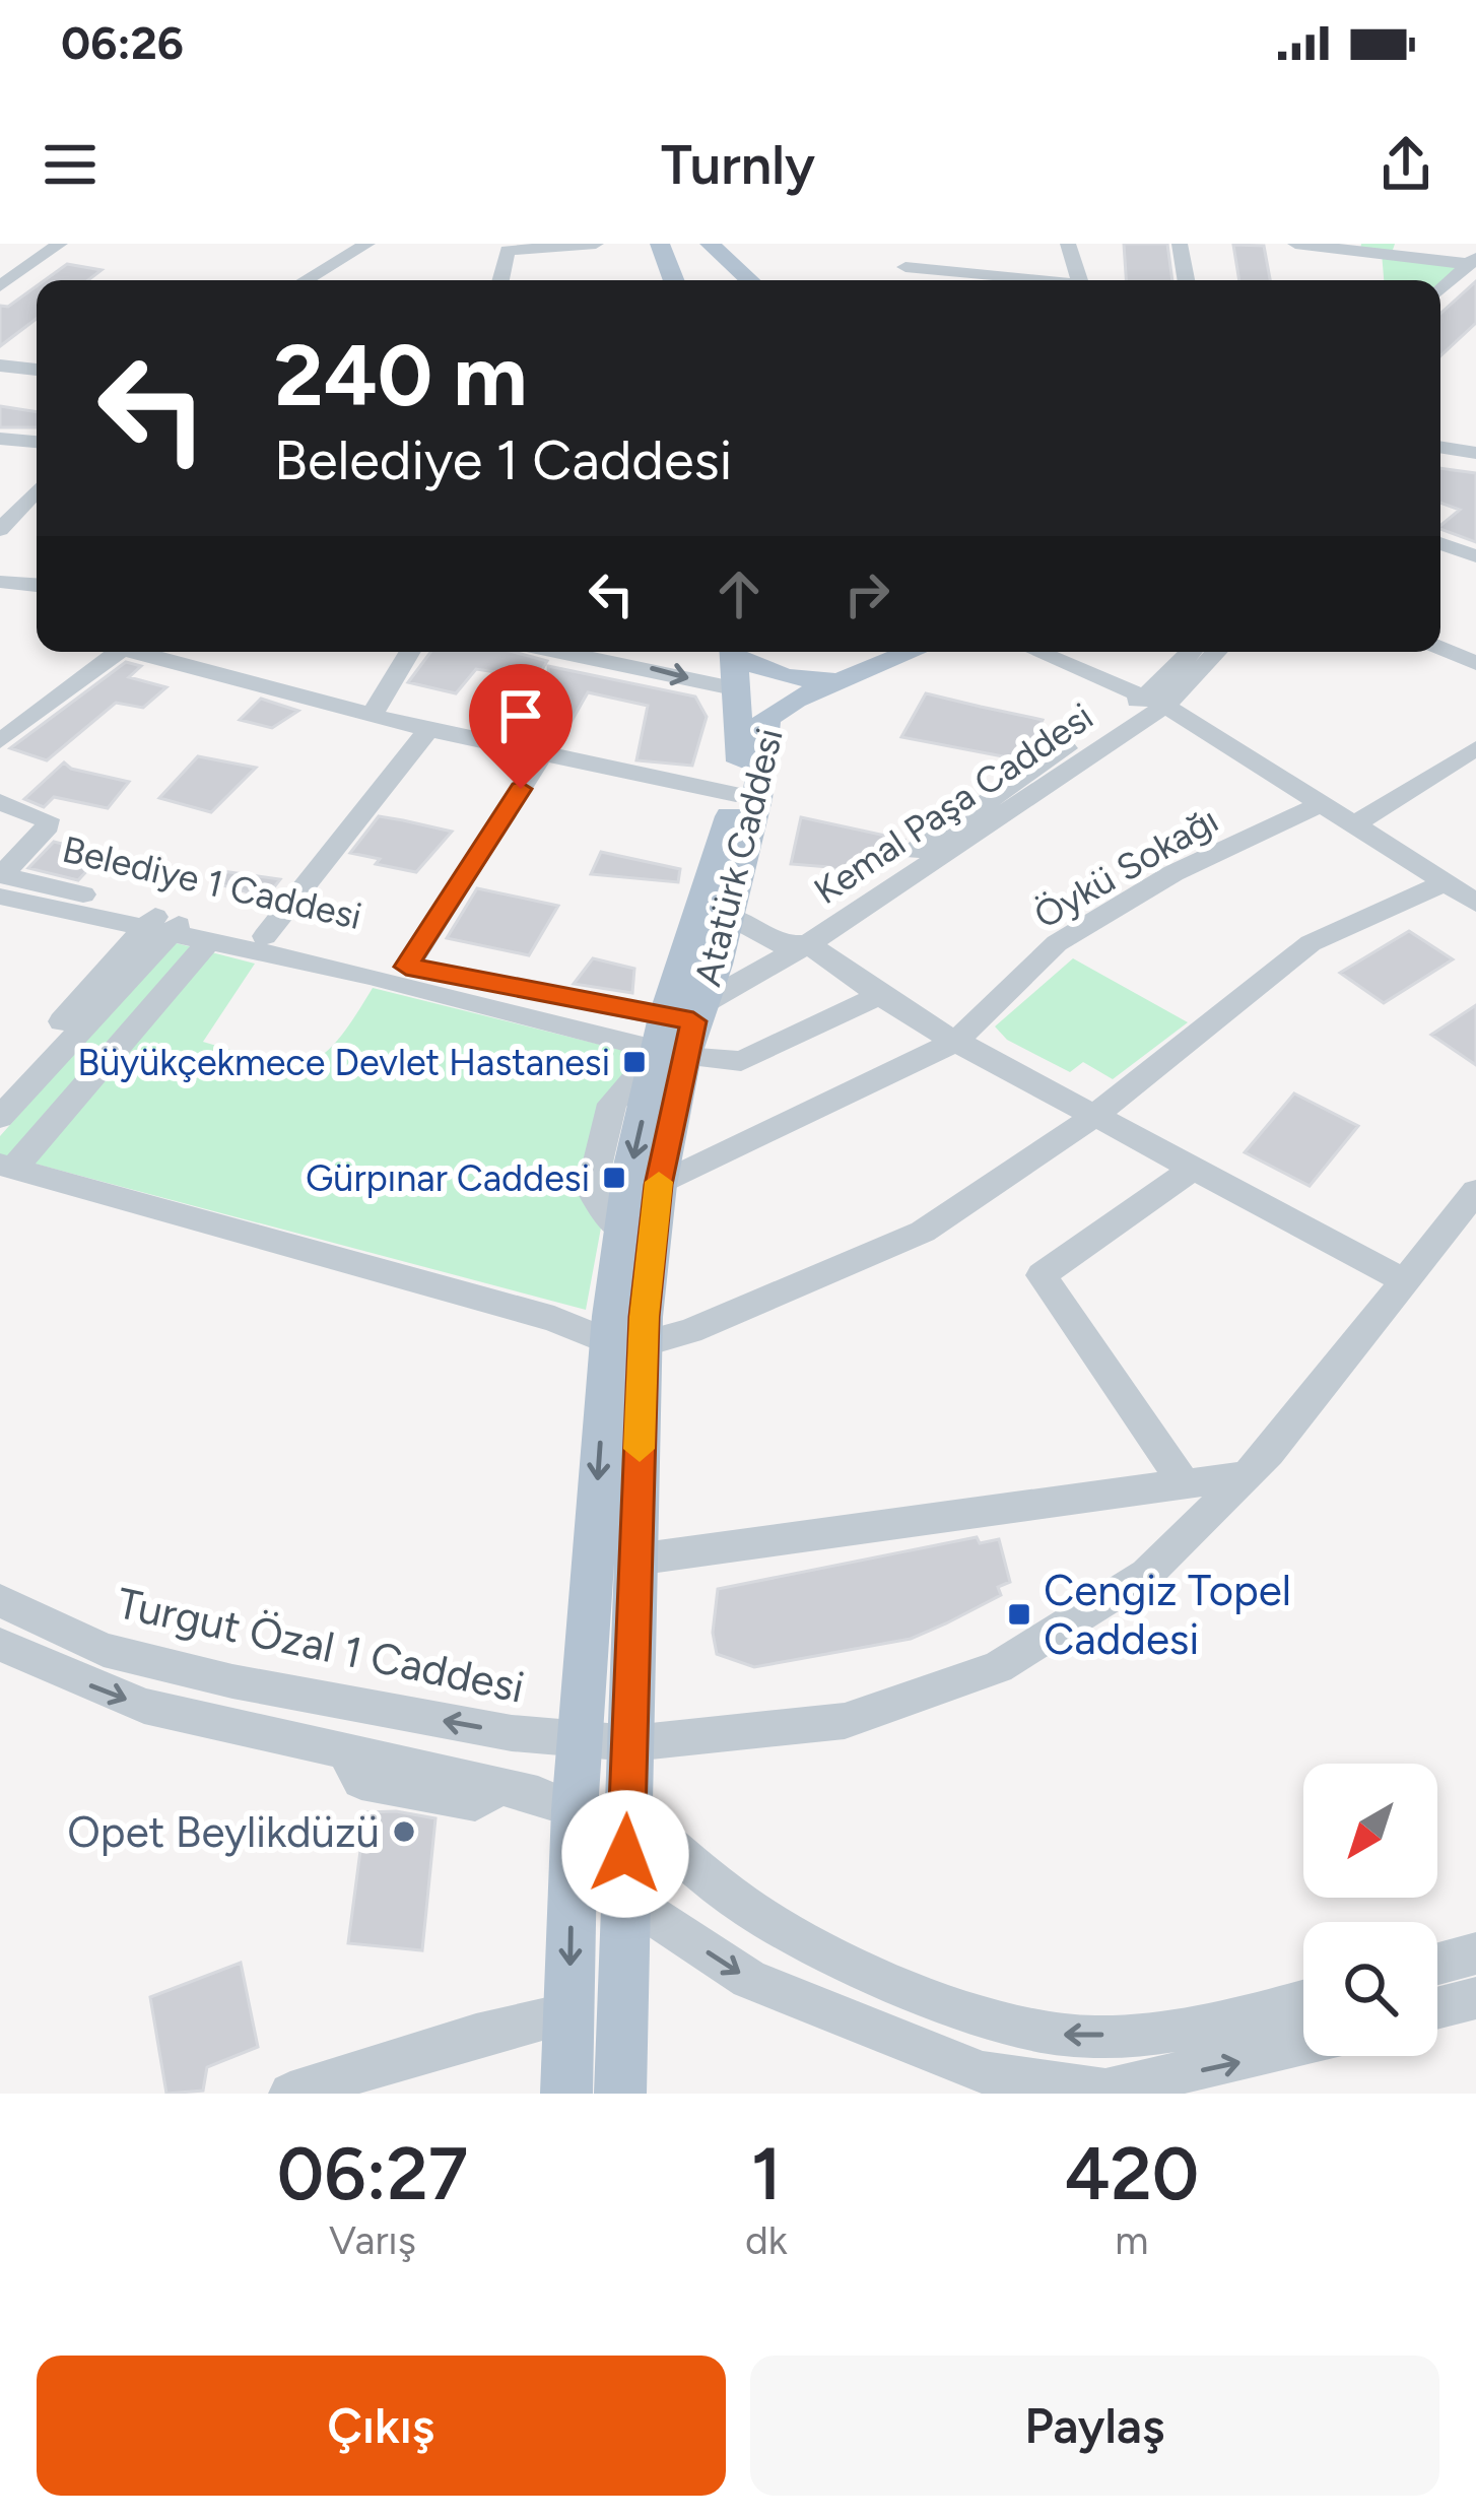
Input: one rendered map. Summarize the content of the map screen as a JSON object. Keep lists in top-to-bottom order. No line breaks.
{"streets":{"main road":["Atatürk Caddesi"],"street":["Kemal Paşa Caddesi","Öykü Sokağı","Belediye 1 Caddesi","Turgut Özal 1 Caddesi"]},"crossings":[["Kemal Paşa Caddesi","Atatürk Caddesi"],["Kemal Paşa Caddesi","Belediye 1 Caddesi"],["Atatürk Caddesi","Öykü Sokağı"],["Atatürk Caddesi","Belediye 1 Caddesi"],["Atatürk Caddesi","Turgut Özal 1 Caddesi"]],"places":{"transit":["Büyükçekmece Devlet Hastanesi","Gürpınar Caddesi","Cengiz Topel Caddesi"],"other":["Opet Beylikdüzü"]},"north":"bottom left","page":{"status":"06:26","header":"Turnly","turn":["240 m","Belediye 1 Caddesi"],"eta":["06:27","Varış","1","dk","420","m"],"buttons":["Çıkış","Paylaş"]}}
